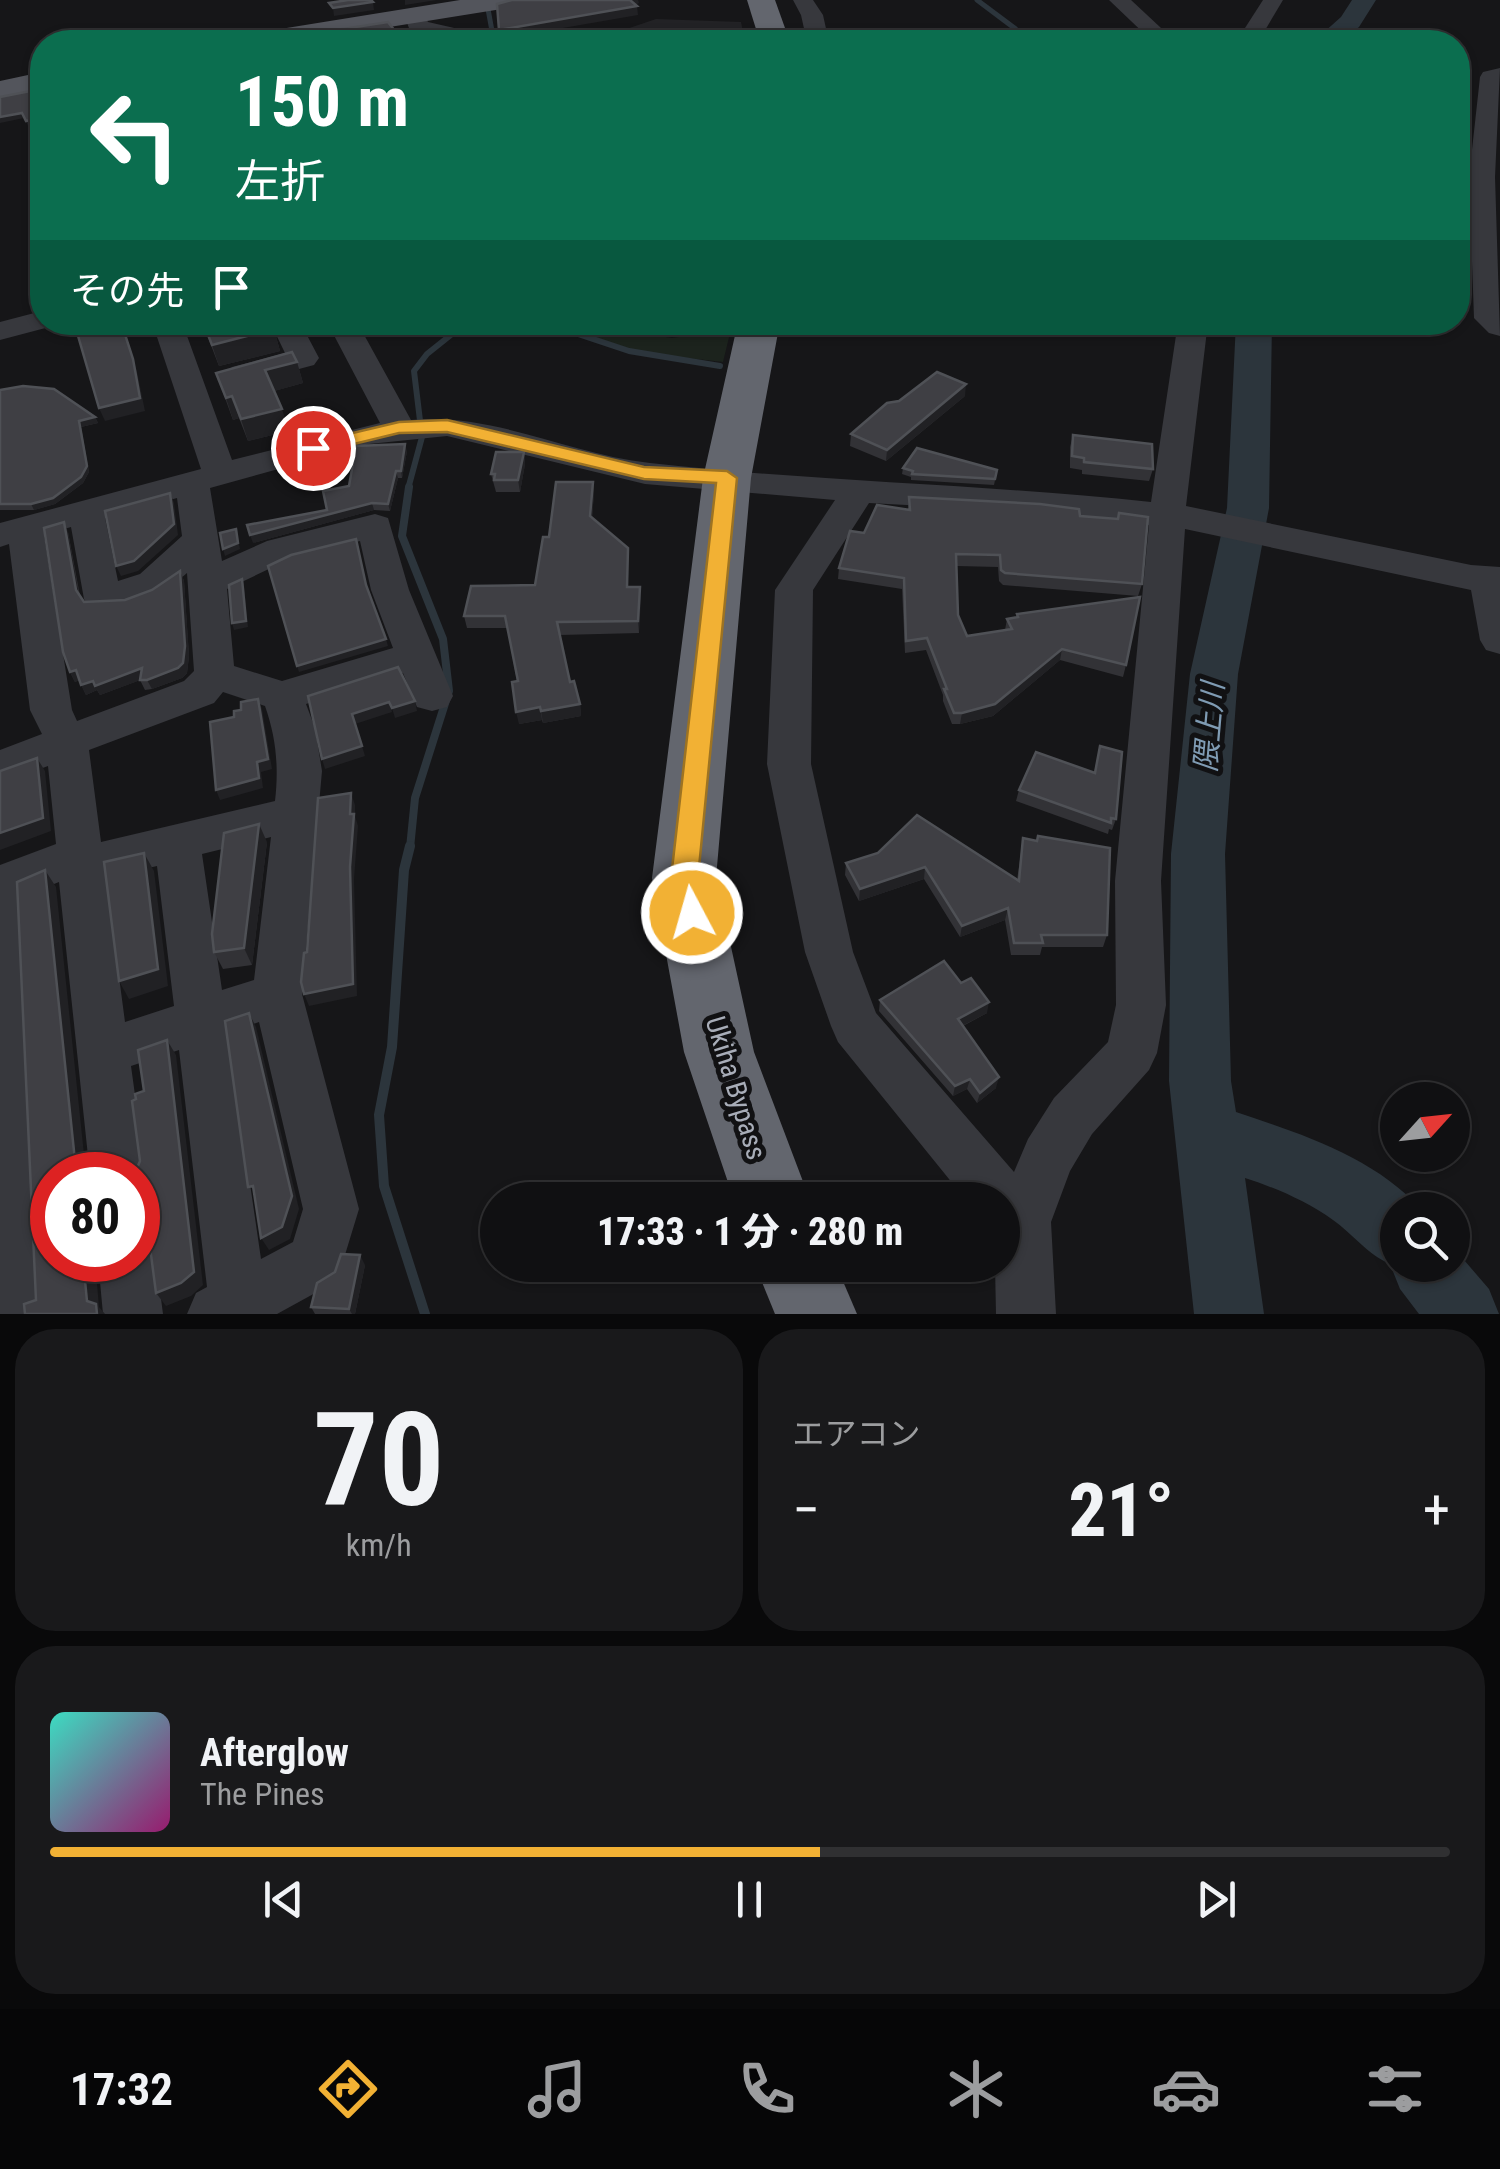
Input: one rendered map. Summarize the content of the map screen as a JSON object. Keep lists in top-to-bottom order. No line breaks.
{"streets":{"highway":["Ukiha Bypass"]},"water":["隈上川"],"north":"top right","page":{"turn":["150 m","左折"],"then":"その先","limit":"80","trip":"17:33 · 1 分 · 280 m","tile":[["70","km/h"],"エアコン"],"heat":["−","21°","+"],"song":["Afterglow","The Pines"],"tabs":"17:32"}}
